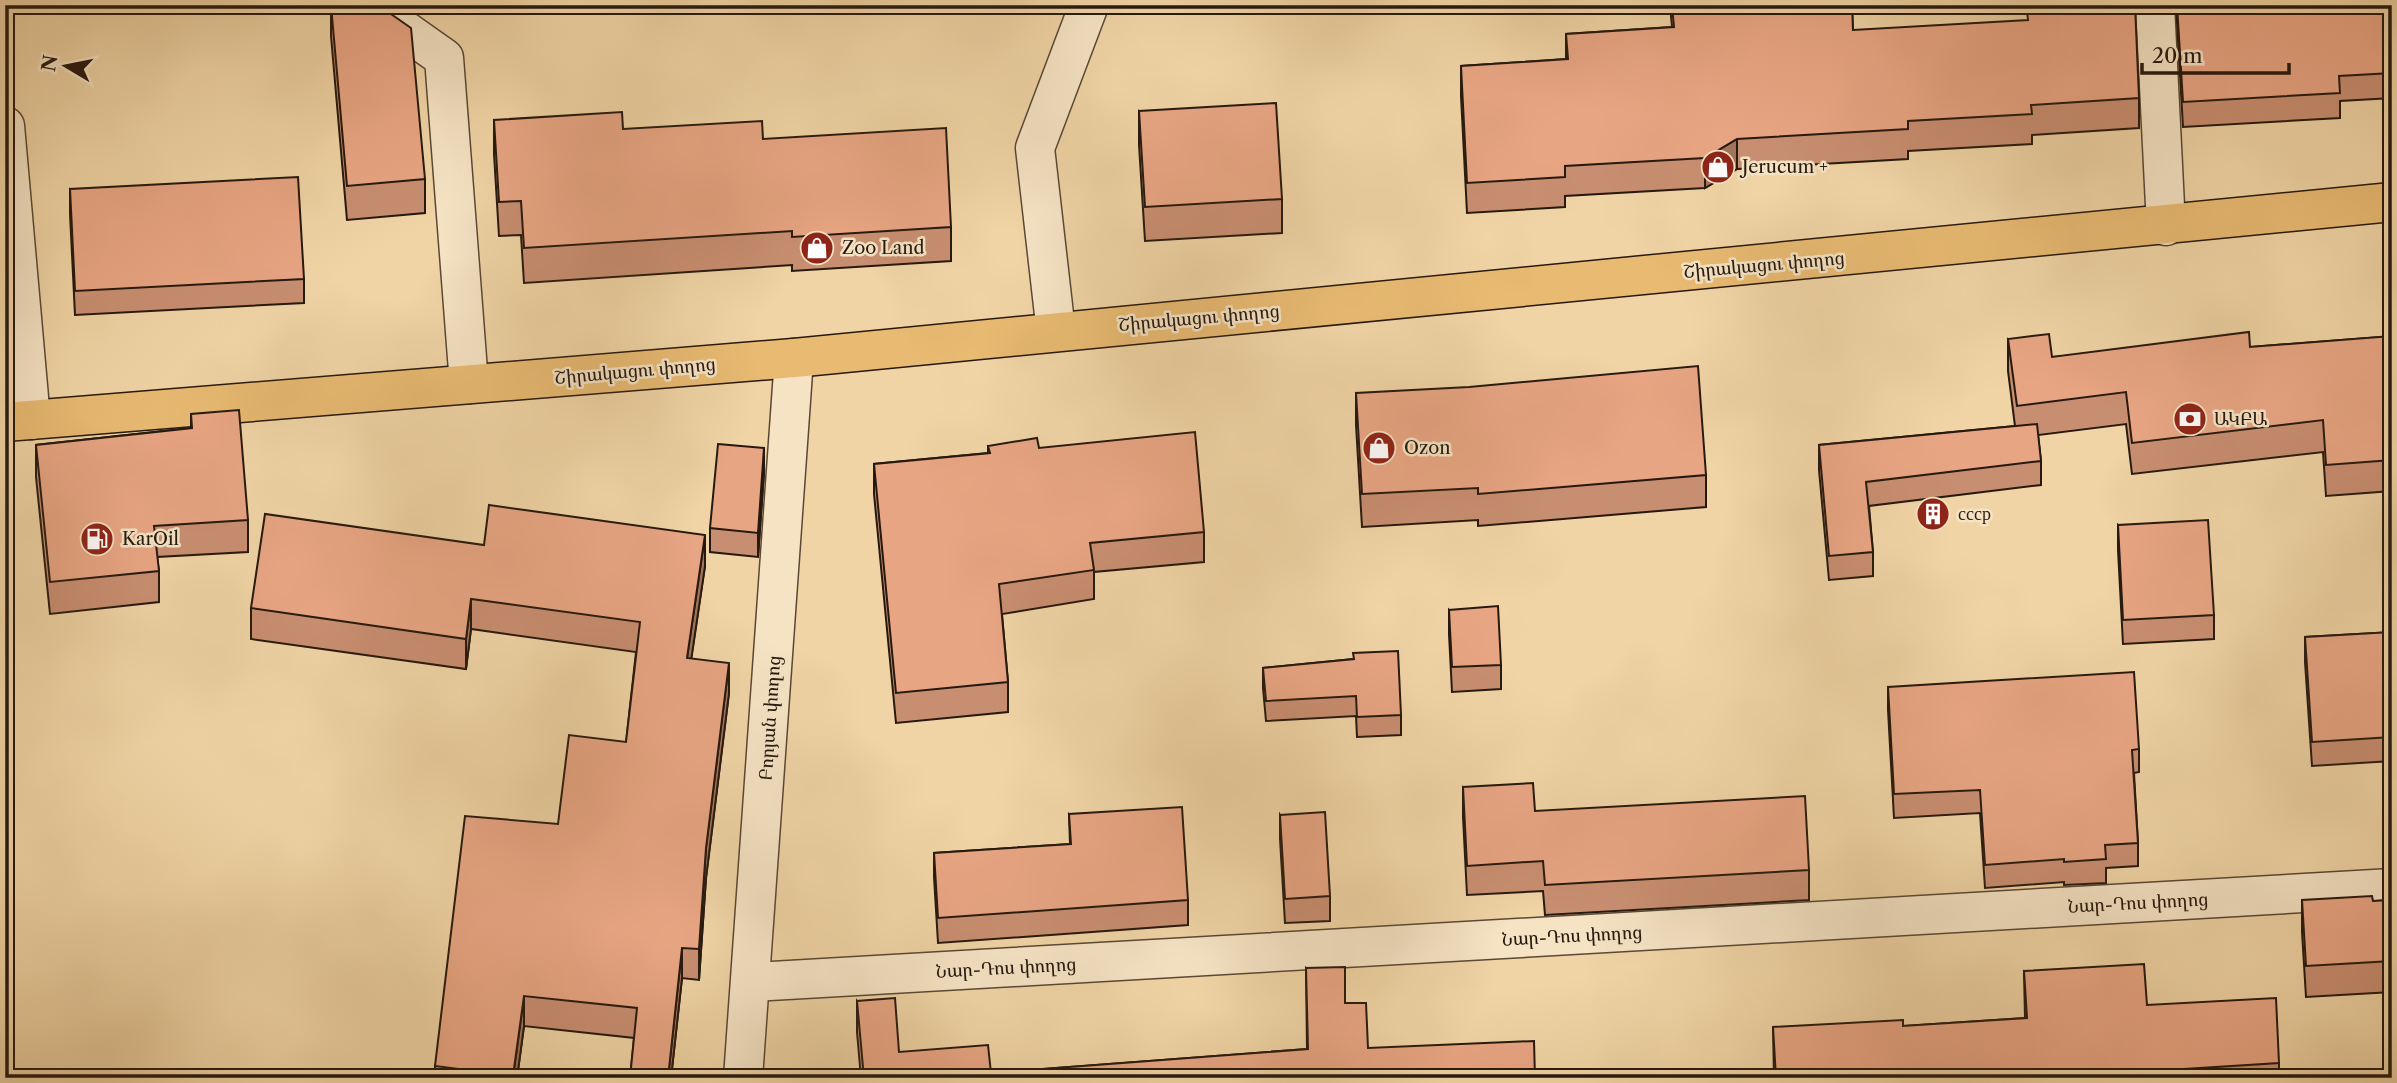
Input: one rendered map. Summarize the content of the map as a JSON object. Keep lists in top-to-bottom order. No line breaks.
{"streets":{"main road":["Շիրակացու փողոց"],"street":["Բորյան փողոց","Նար-Դոս փողոց"]},"crossings":[["Շիրակացու փողոց","Բորյան փողոց"],["Բորյան փողոց","Նար-Դոս փողոց"]],"places":{"shop":["Jerucum +","Zoo Land","Ozon"],"bank":["ԱԿԲԱ"],"building":["ссср"],"fuel station":["KarOil"]},"scale_bar":"20 m","north":"left"}
